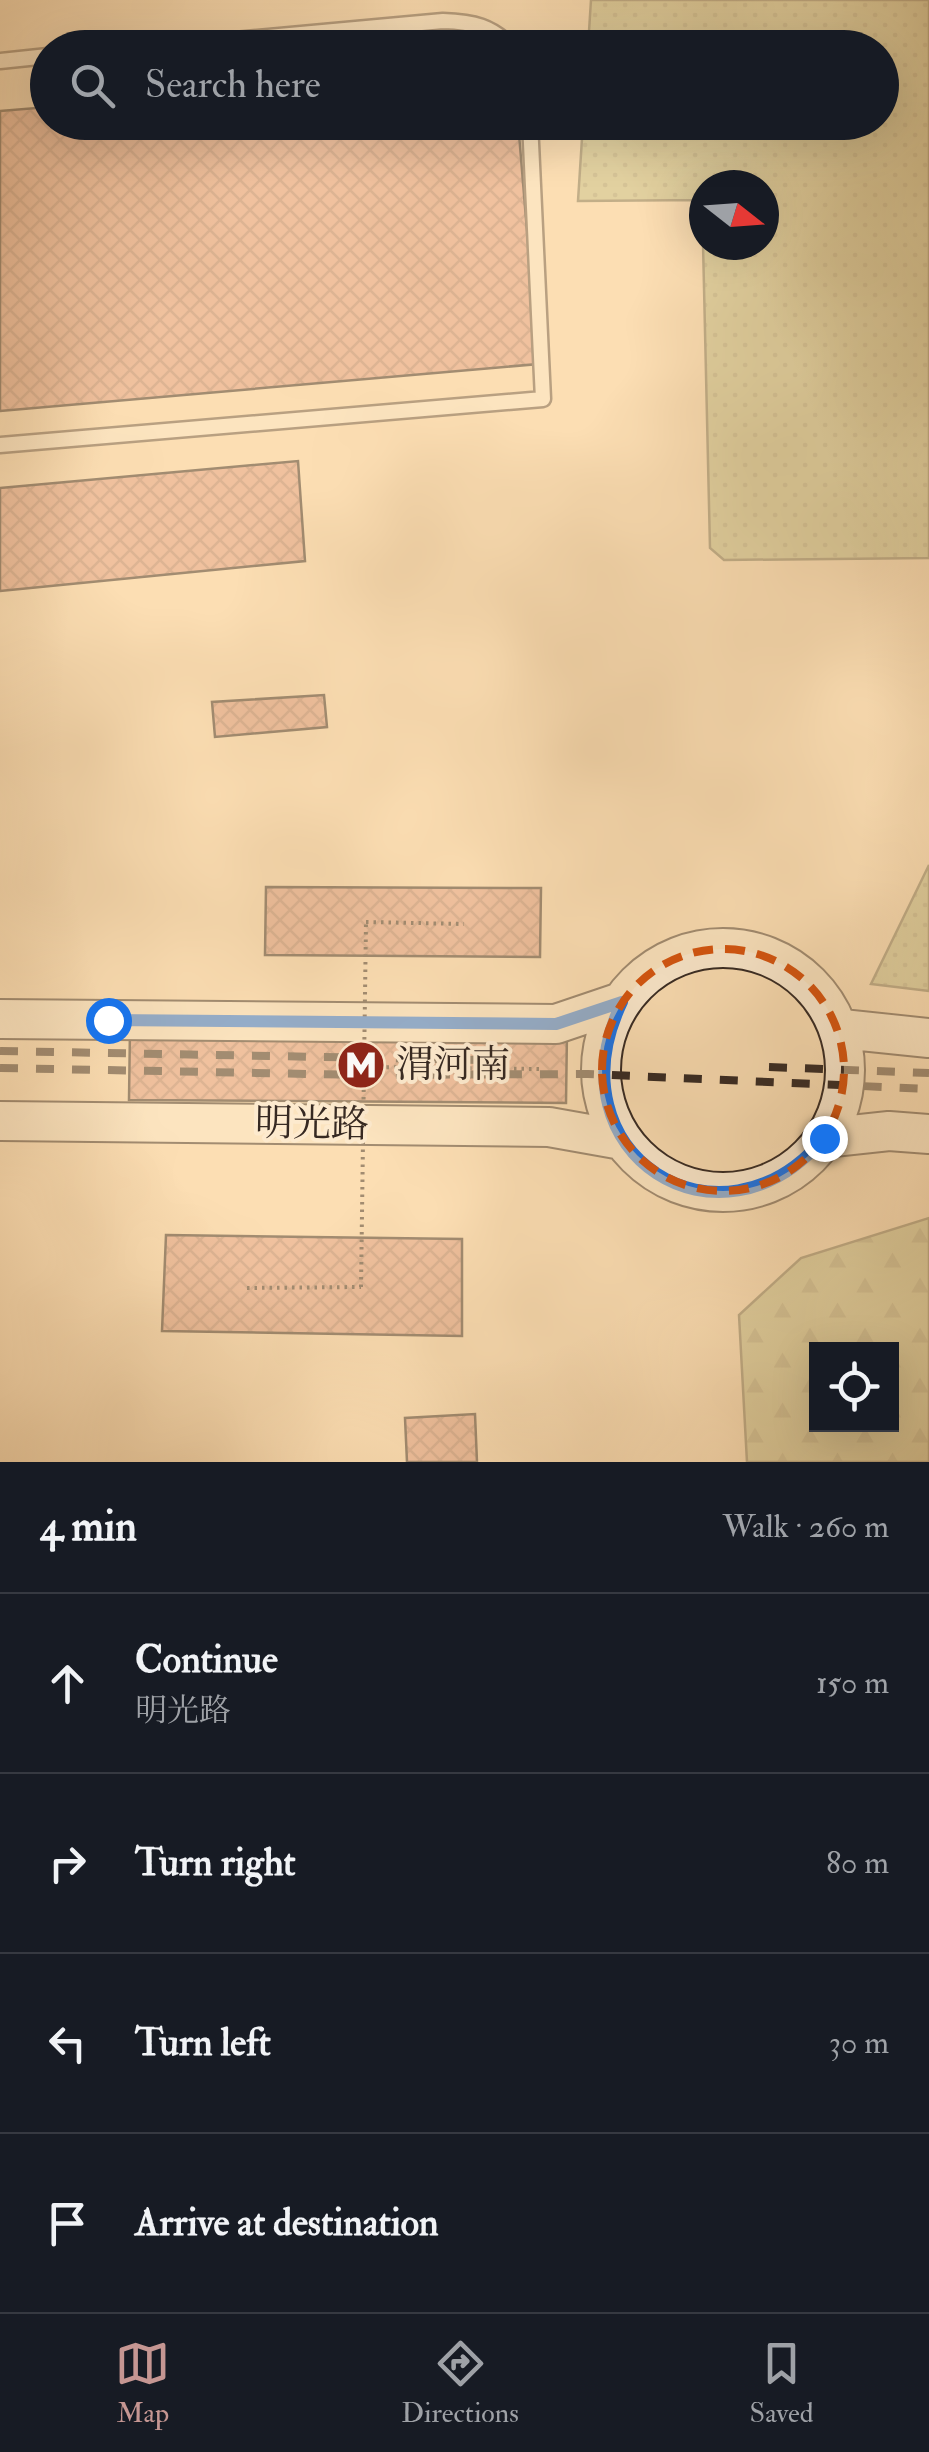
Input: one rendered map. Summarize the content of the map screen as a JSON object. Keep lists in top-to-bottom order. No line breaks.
{"streets":{"main road":["明光路"]},"places":{"metro station":["渭河南"]},"north":"right","page":{"search":"Search here","heading":["4 min","Walk · 260 m"],"list":[["Continue","明光路","150 m"],["Turn right","80 m"],["Turn left","30 m"],"Arrive at destination"],"nav":["Map","Directions","Saved"]}}
